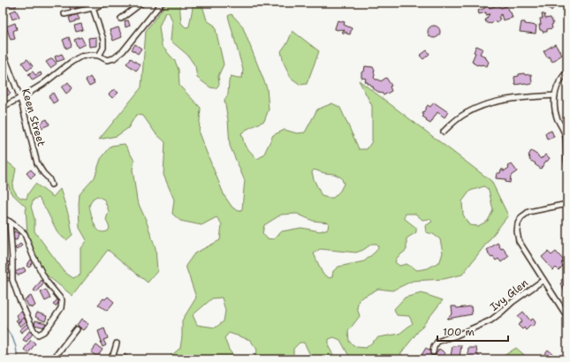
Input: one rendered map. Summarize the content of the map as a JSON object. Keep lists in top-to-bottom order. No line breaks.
{"streets":{"street":["Keen Street","Ivy Glen"]},"scale_bar":"100 m"}
